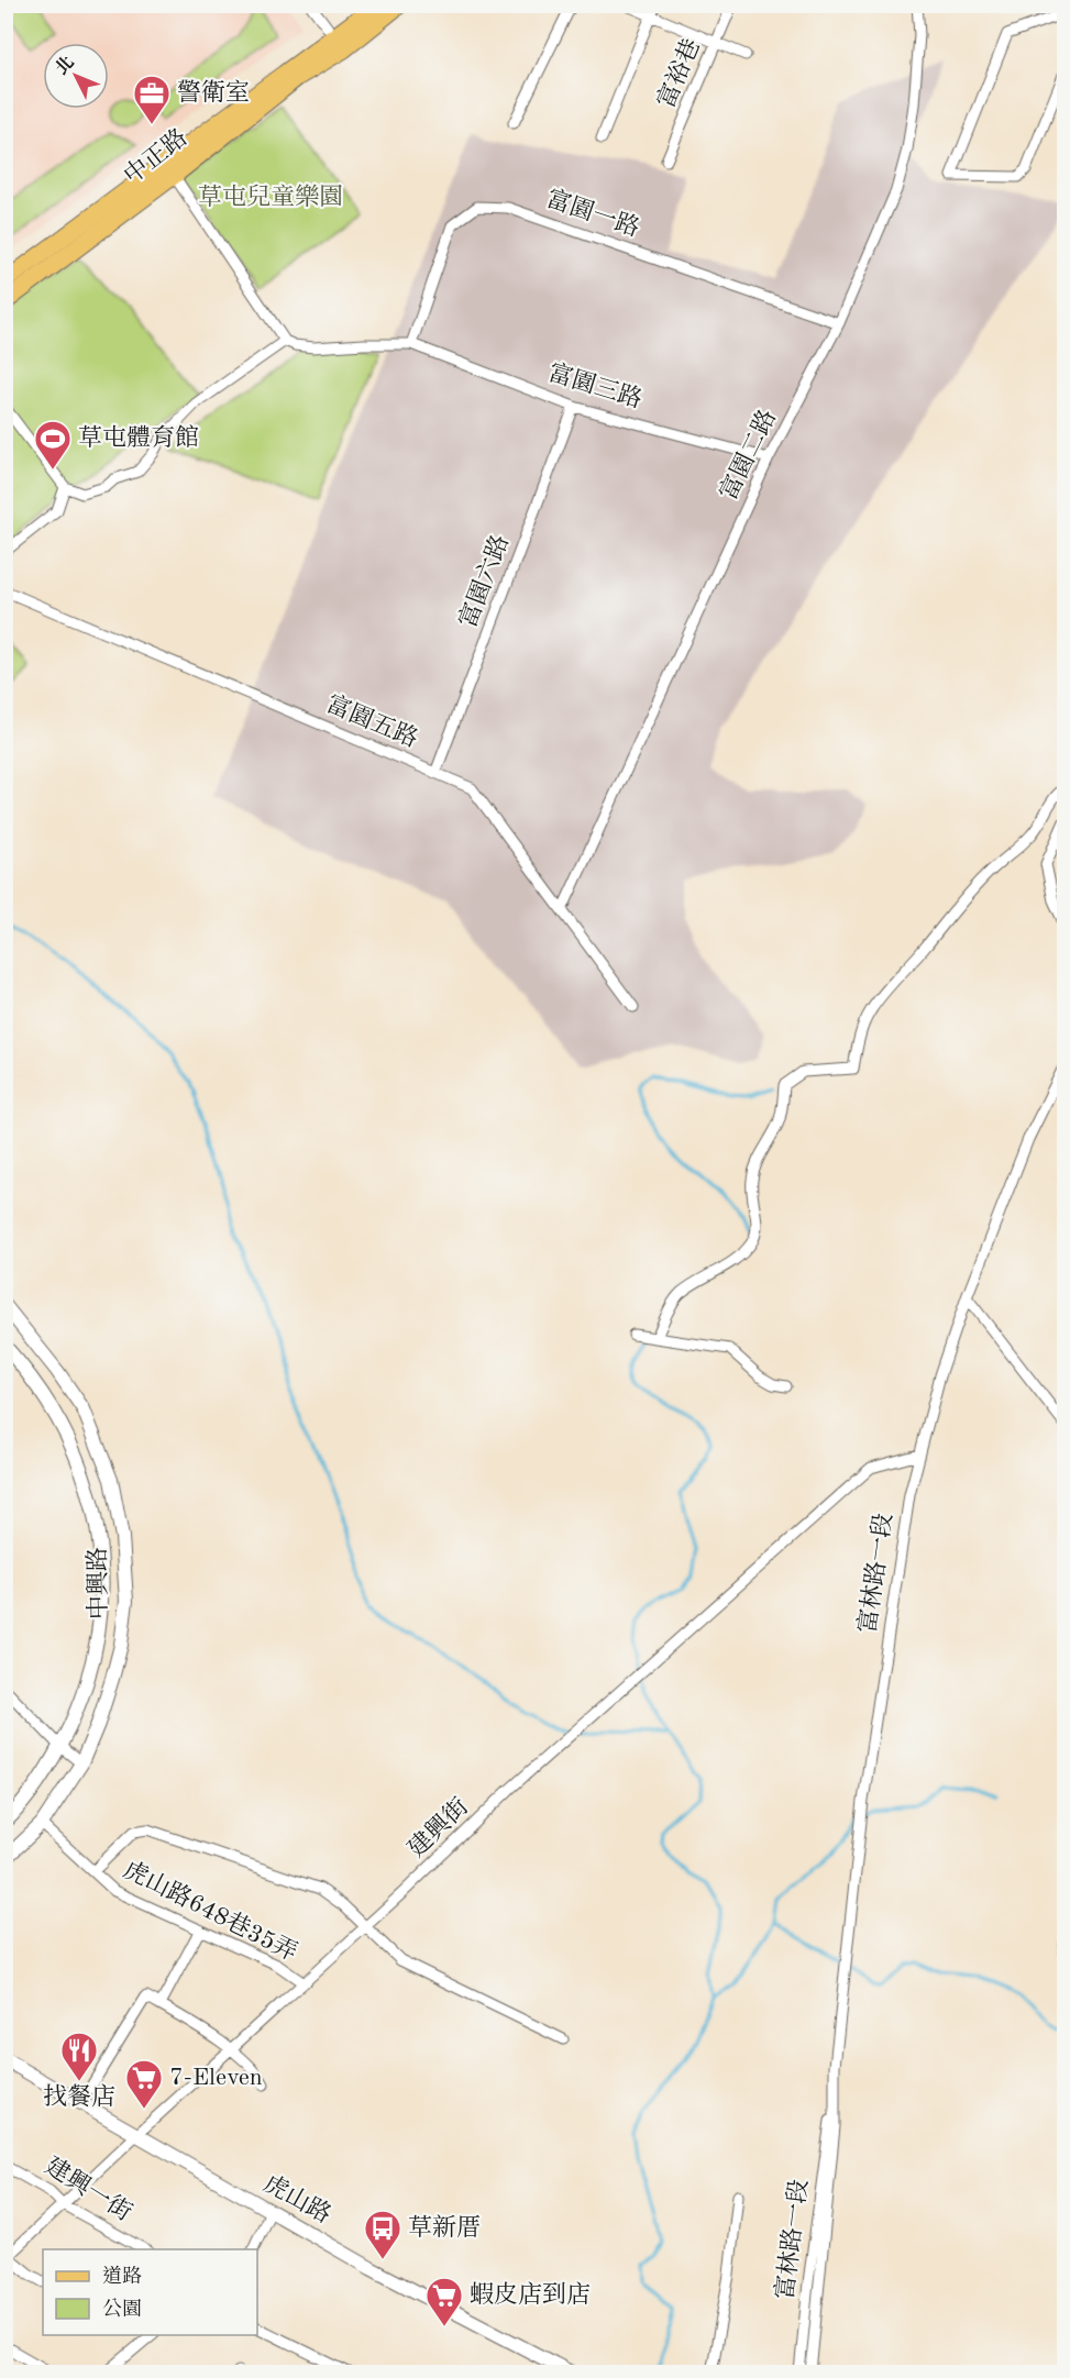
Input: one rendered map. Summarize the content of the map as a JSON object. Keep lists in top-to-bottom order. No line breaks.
{"streets":{"main road":["中正路"],"street":["富裕巷","富園一路","富園三路","富園二路","富園六路","富園五路","富林路一段","中興路","建興街","虎山路648巷35弄","建興一街","虎山路"]},"crossings":[["富園一路","富園三路"],["富園一路","富園二路"],["富園三路","富園二路"],["富園三路","富園六路"],["富園二路","富園五路"],["富園六路","富園五路"],["富林路一段","建興街"],["中興路","虎山路648巷35弄"],["建興街","虎山路648巷35弄"],["建興街","建興一街"],["建興街","虎山路"]],"parks":["草屯兒童樂園"],"places":{"office":["警衛室"],"sports":["草屯體育館"],"restaurant":["找餐店"],"supermarket":["7-Eleven","蝦皮店到店"],"bus stop":["草新厝"]},"legend":["道路","公園"],"north":"top left"}
